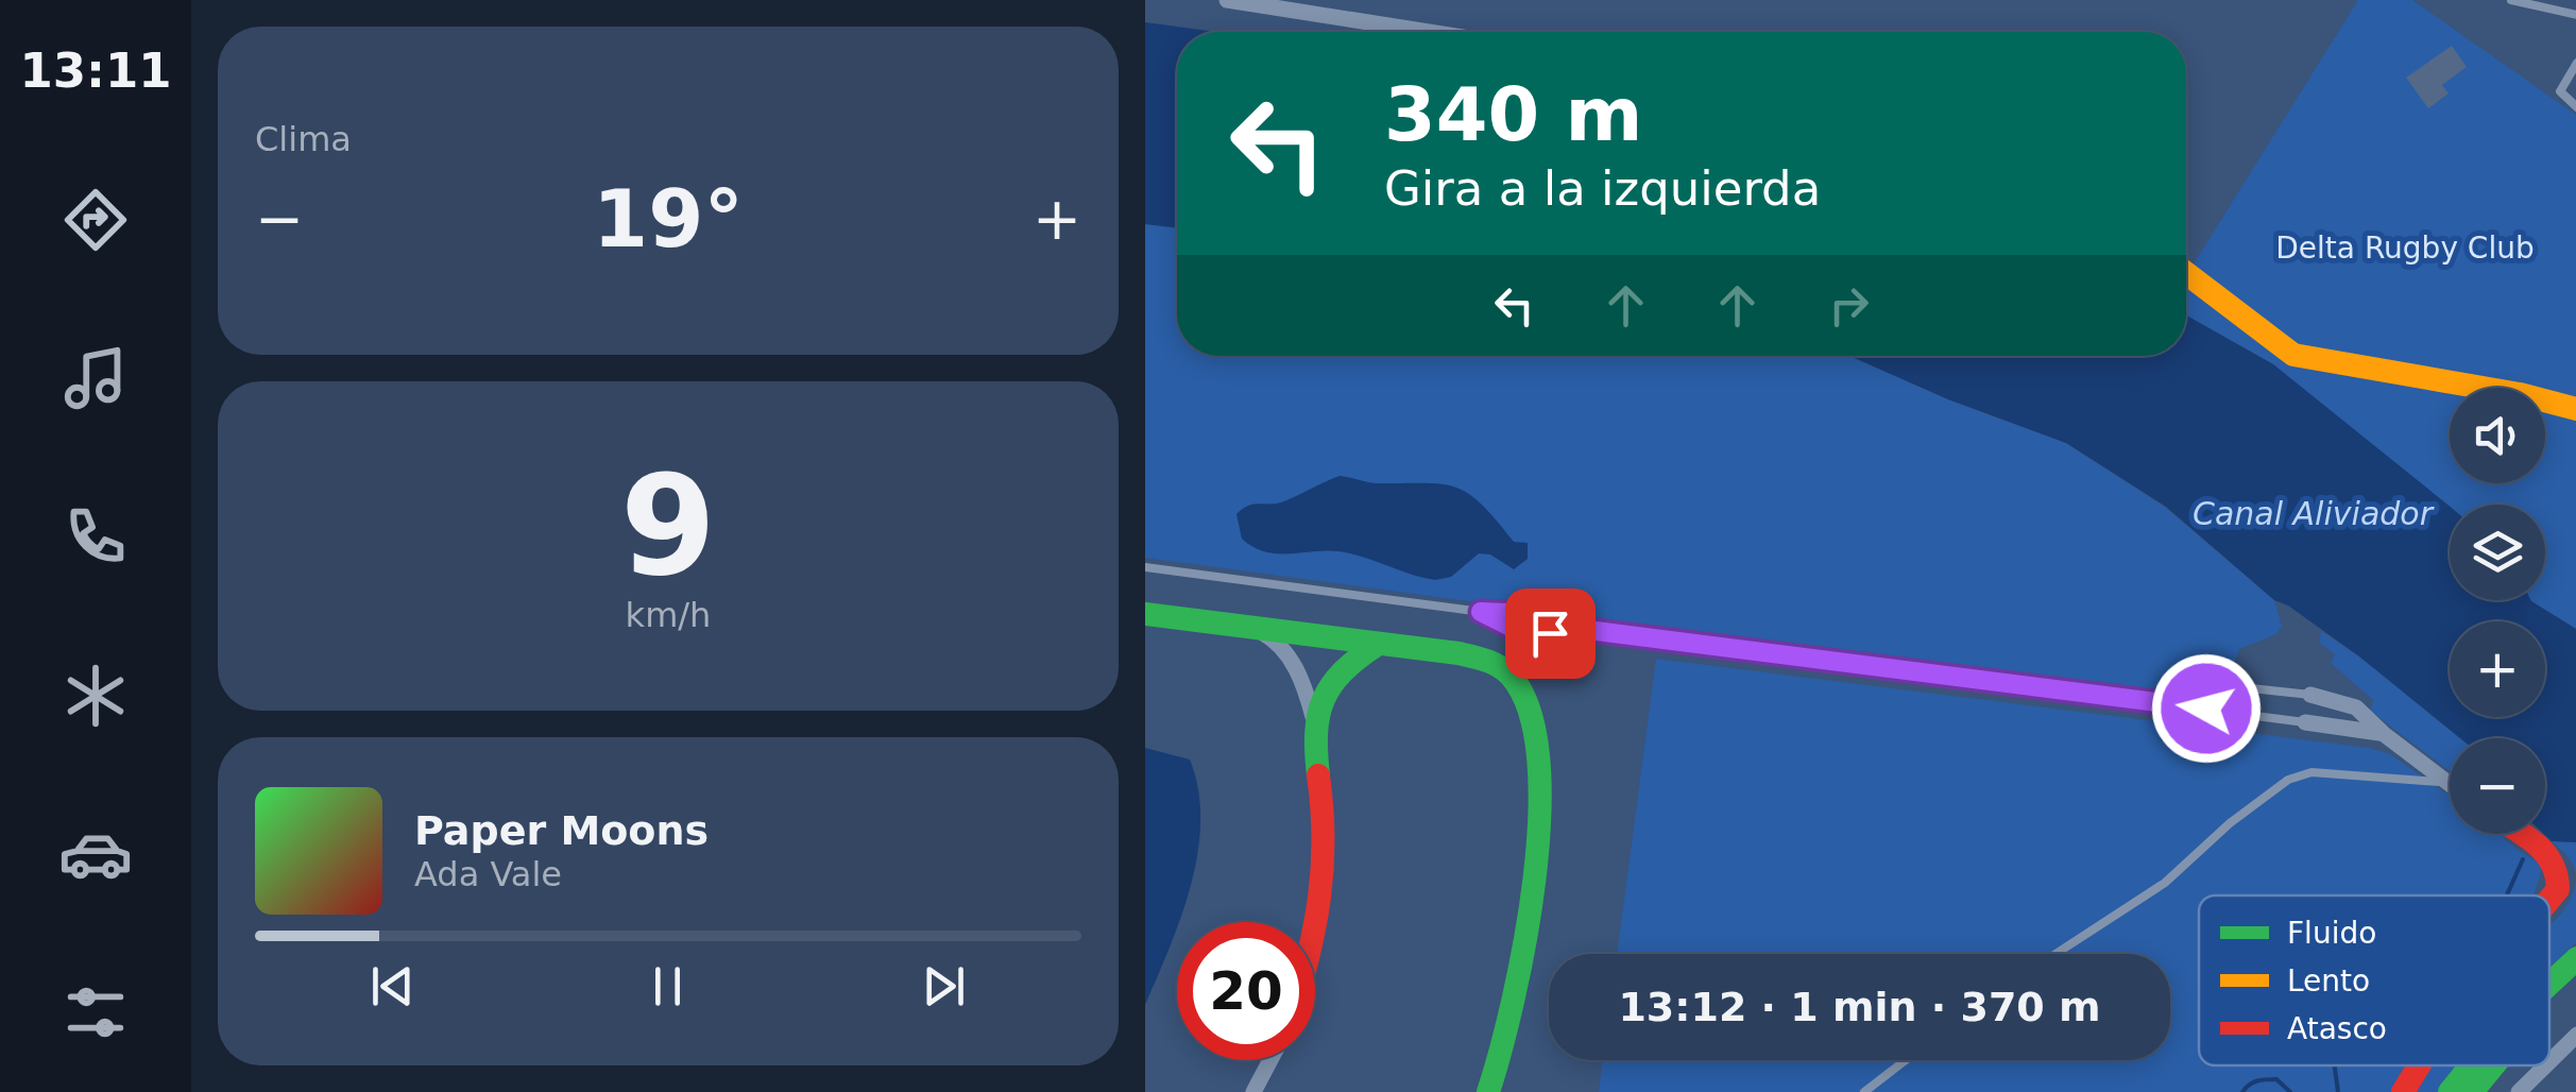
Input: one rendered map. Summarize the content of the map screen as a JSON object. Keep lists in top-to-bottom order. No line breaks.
{"water":["Canal Aliviador"],"parks":["Delta Rugby Club"],"legend":["Fluido","Lento","Atasco"],"page":{"tabs":"13:11","tile":["Clima",["9","km/h"]],"turn":["340 m","Gira a la izquierda"],"heat":["−","19°","+"],"map_buttons":["+","−"],"song":["Paper Moons","Ada Vale"],"limit":"20","trip":"13:12 · 1 min · 370 m"}}
